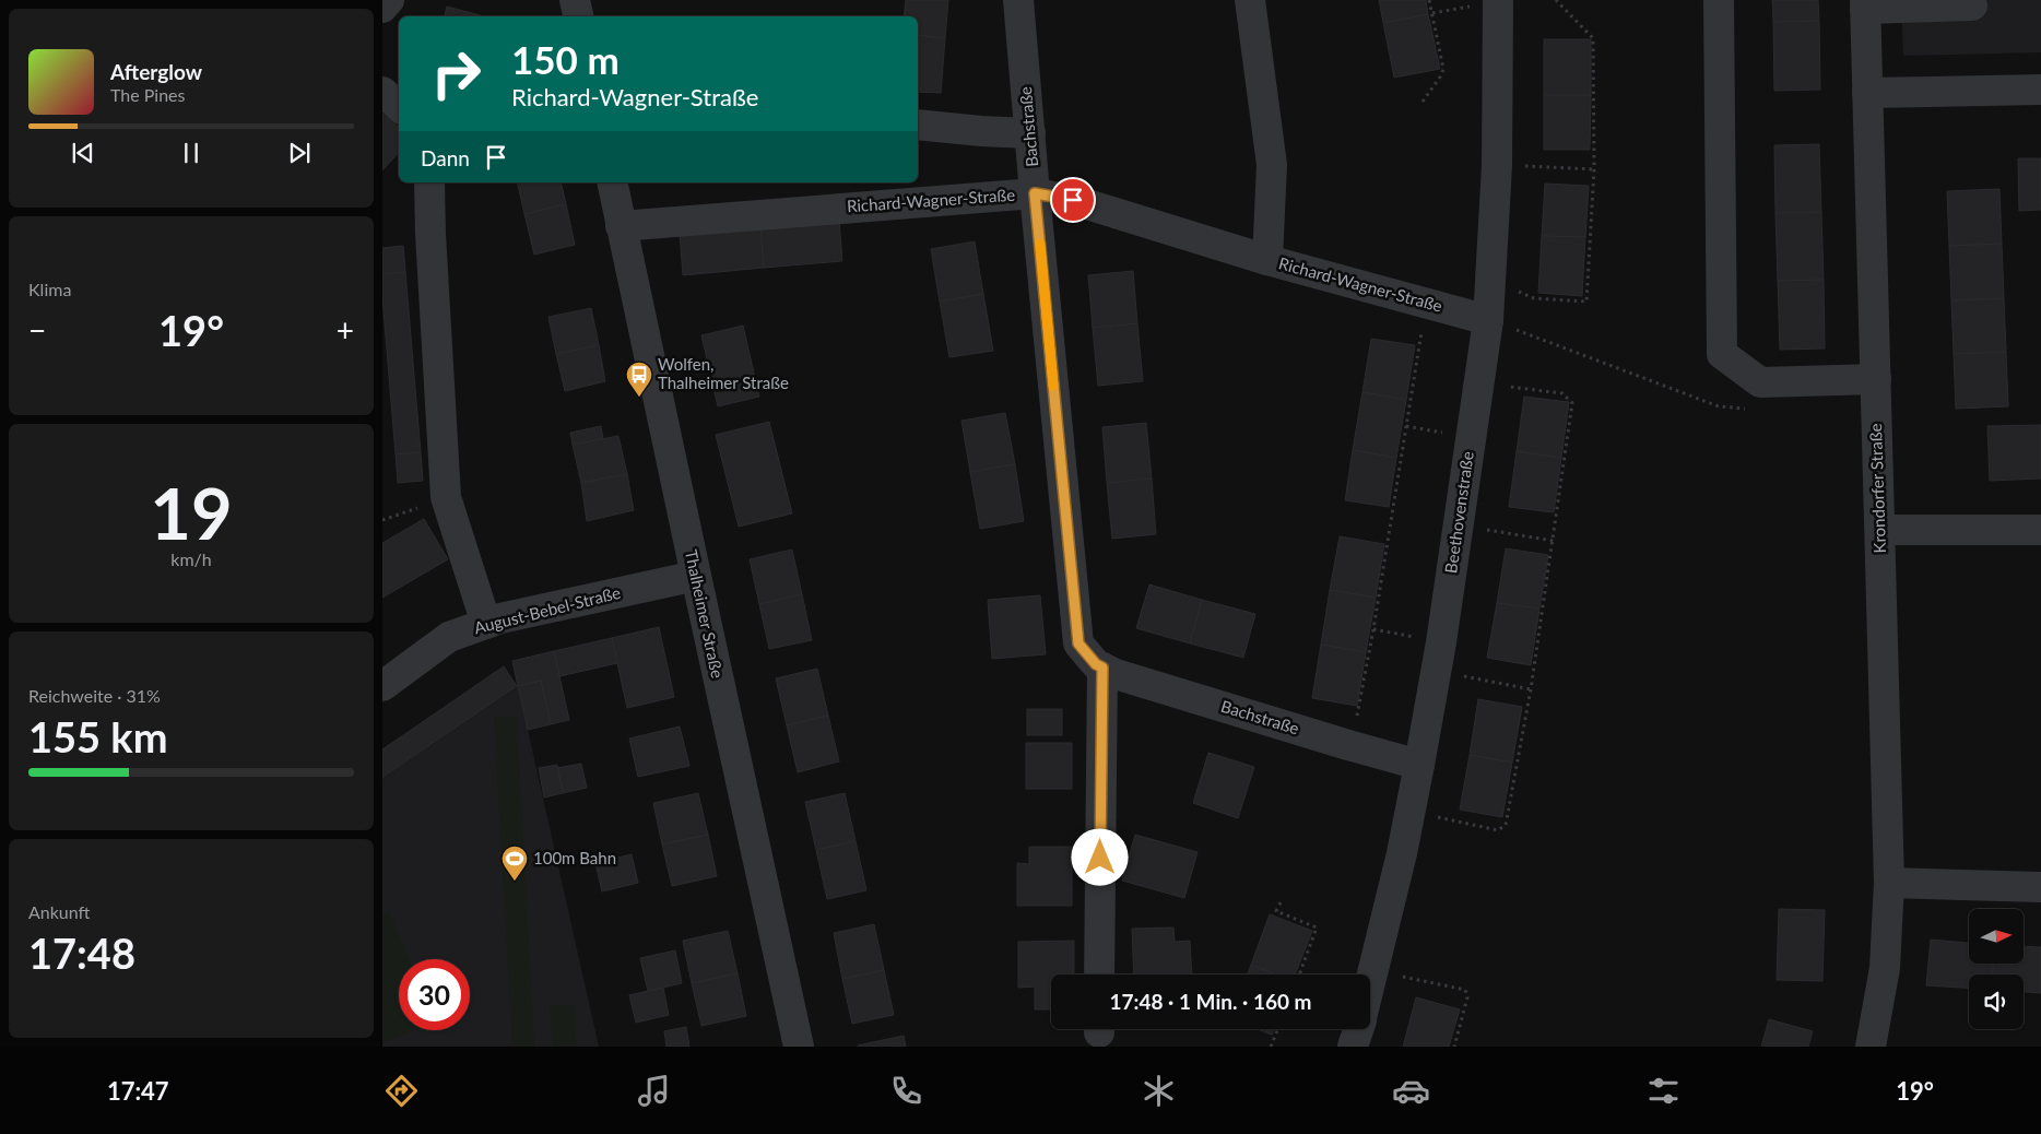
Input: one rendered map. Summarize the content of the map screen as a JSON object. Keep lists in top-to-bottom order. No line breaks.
{"streets":{"street":["Bachstraße","Richard-Wagner-Straße","Krondorfer Straße","Beethovenstraße","August-Bebel-Straße","Thalheimer Straße"]},"crossings":[["Bachstraße","Richard-Wagner-Straße"],["Bachstraße","Beethovenstraße"],["Richard-Wagner-Straße","Beethovenstraße"],["Richard-Wagner-Straße","Thalheimer Straße"],["August-Bebel-Straße","Thalheimer Straße"]],"places":{"bus stop":["Wolfen, Thalheimer Straße"],"sports":["100m Bahn"]},"north":"right","page":{"turn":["150 m","Richard-Wagner-Straße"],"song":["Afterglow","The Pines"],"then":"Dann","tile":["Klima",["19","km/h"],["Reichweite · 31%","155 km"],["Ankunft","17:48"]],"heat":["−","19°","+"],"limit":"30","trip":"17:48 · 1 Min. · 160 m","tabs":["17:47","19°"]}}
